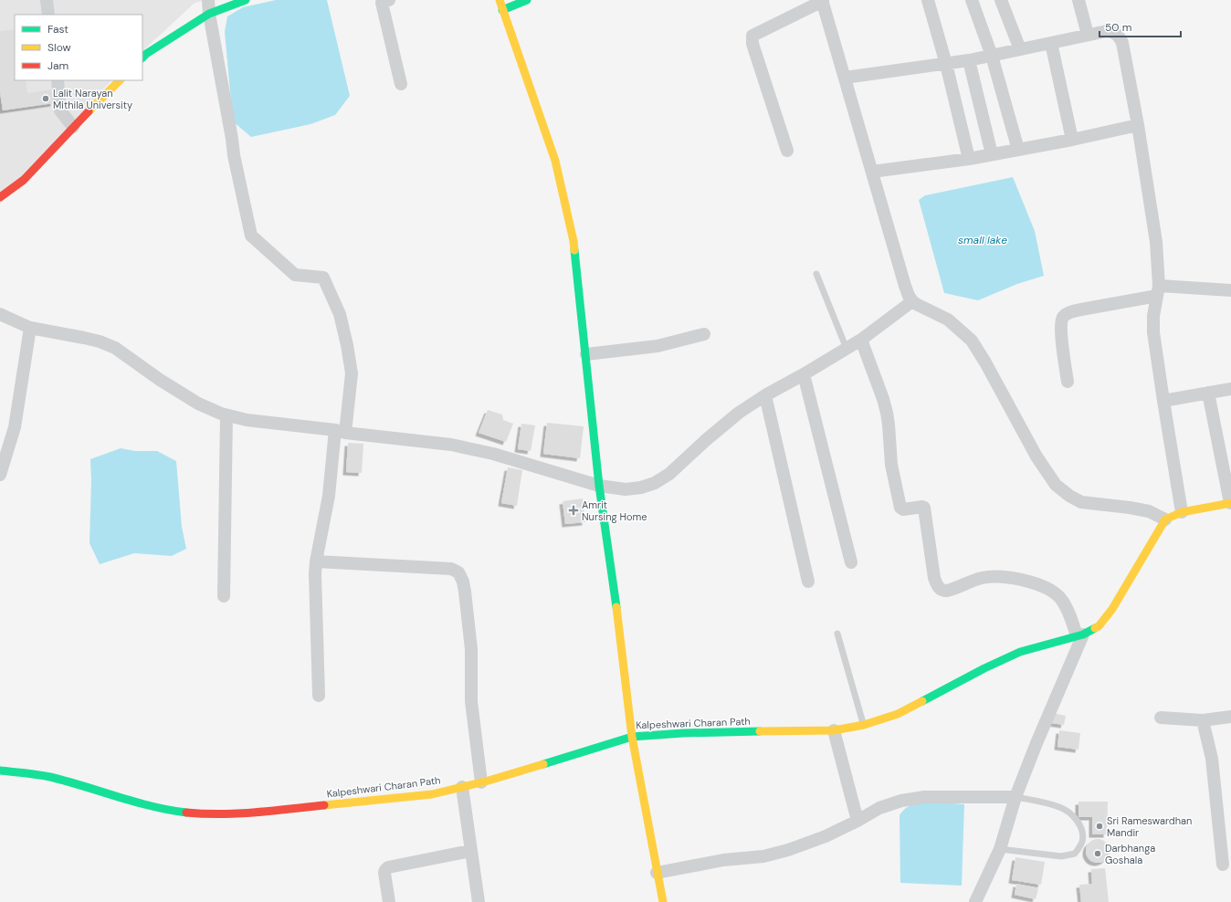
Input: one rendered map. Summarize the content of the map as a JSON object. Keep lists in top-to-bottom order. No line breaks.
{"streets":{"street":["Kalpeshwari Charan Path"]},"water":["small lake"],"places":{"other":["Lalit Narayan Mithila University","Sri Rameswardhan Mandir","Darbhanga Goshala"],"health":["Amrit Nursing Home"]},"legend":["Fast","Slow","Jam"],"scale_bar":"50 m"}
